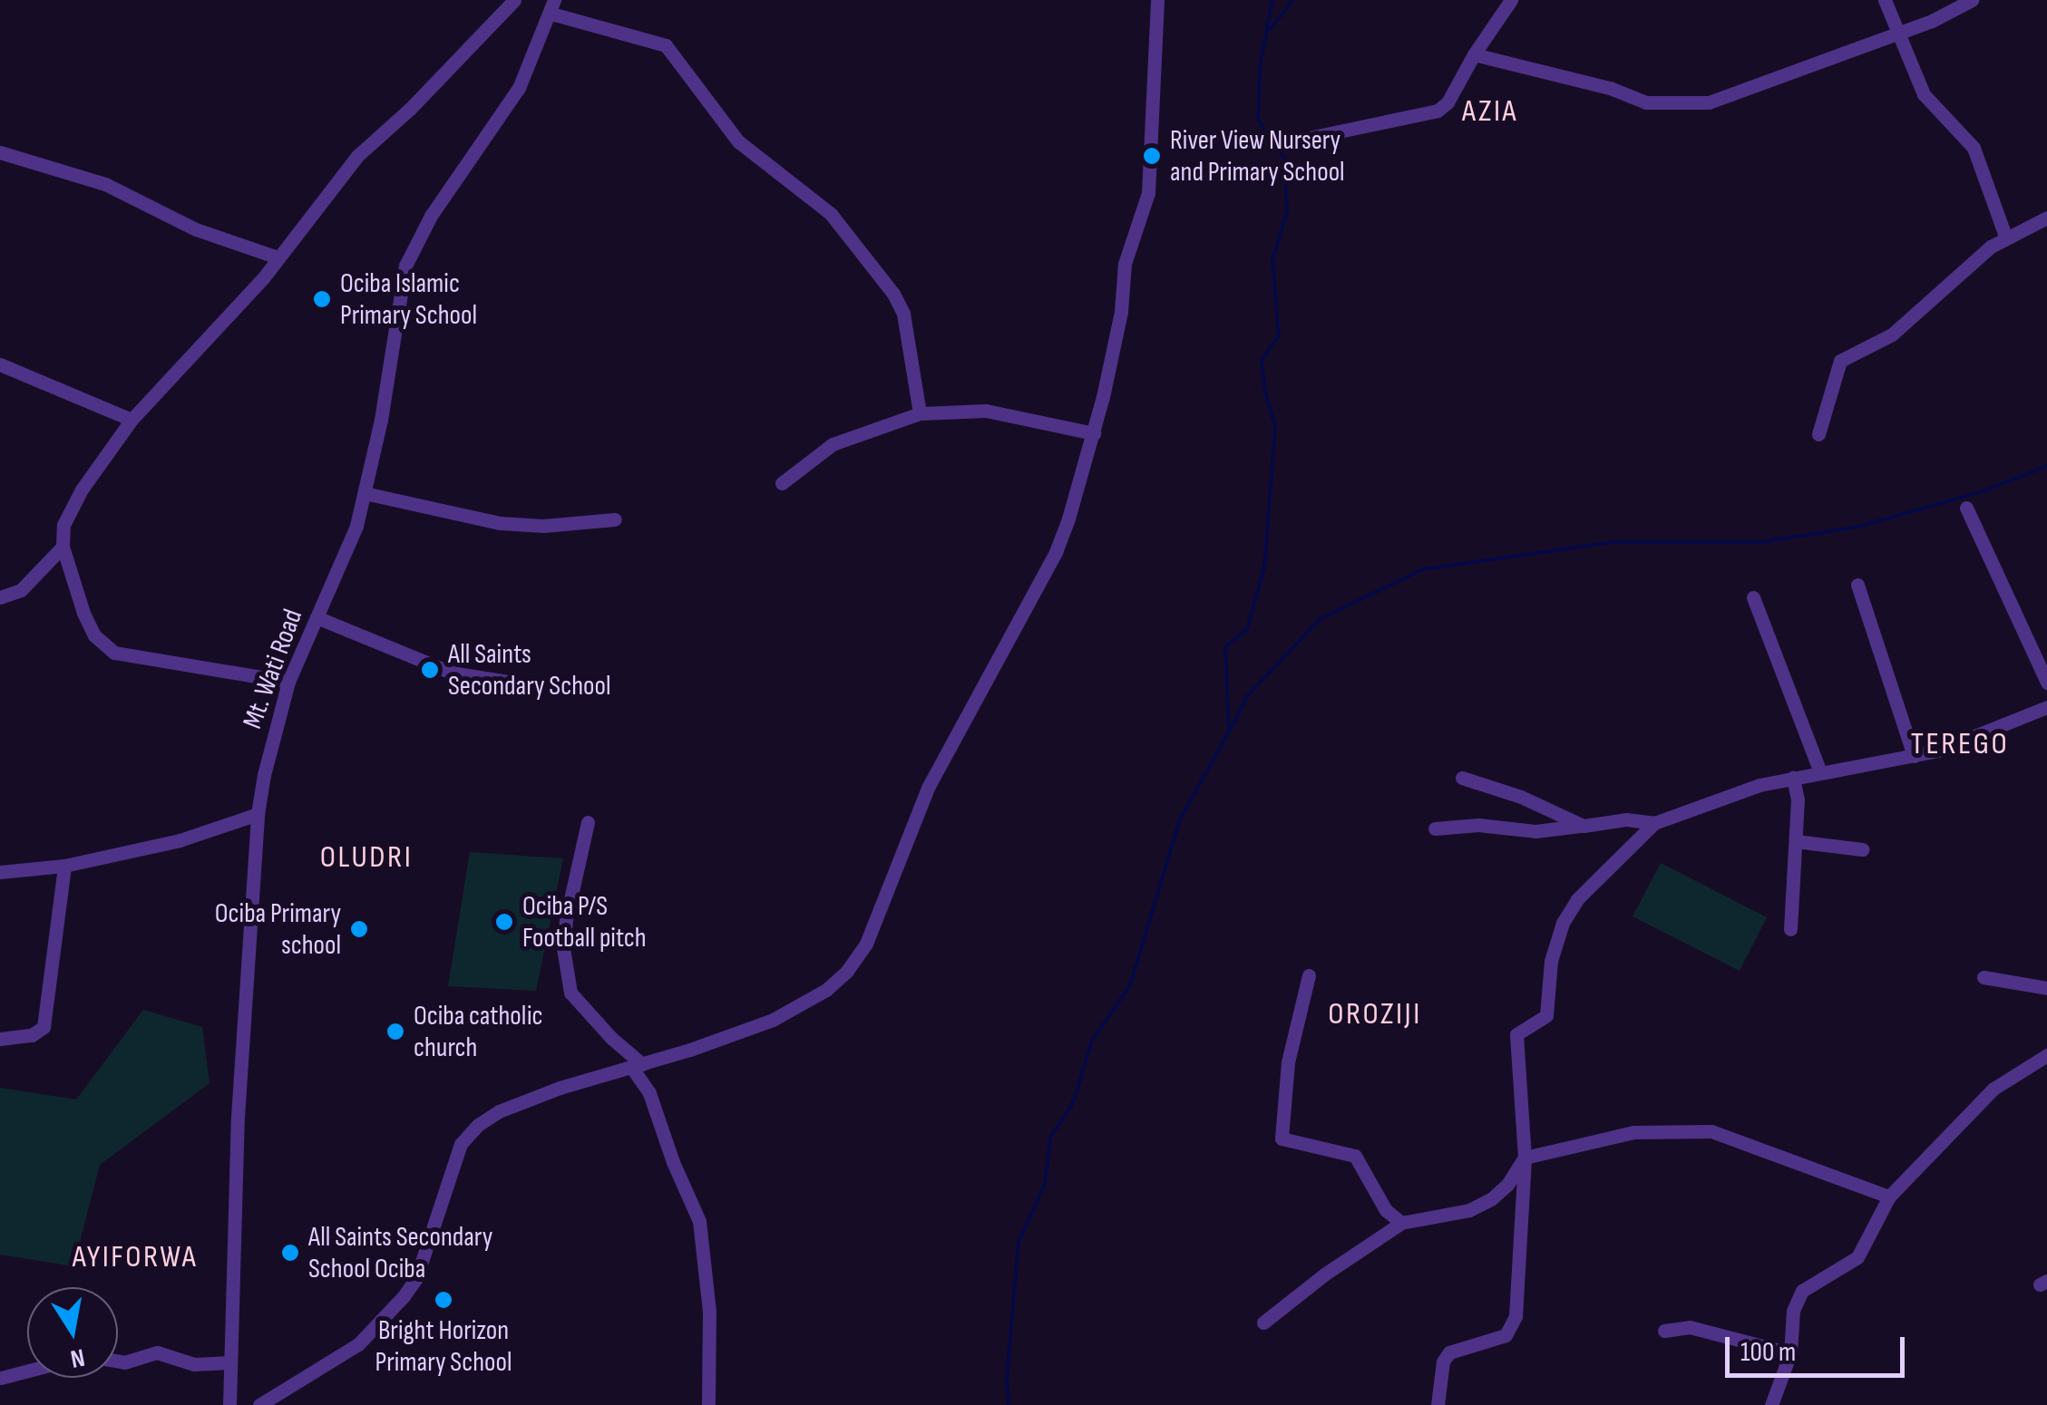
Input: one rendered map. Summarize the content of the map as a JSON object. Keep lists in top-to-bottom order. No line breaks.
{"streets":{"street":["Mt. Wati Road"]},"districts":["AZIA","TEREGO","OLUDRI","OROZIJI","AYIFORWA"],"places":["River View Nursery and Primary School","Ociba Islamic Primary School","All Saints Secondary School","Ociba P/S Football pitch","Ociba Primary school","Ociba catholic church","All Saints Secondary School Ociba","Bright Horizon Primary School"],"scale_bar":"100 m","north":"bottom"}
